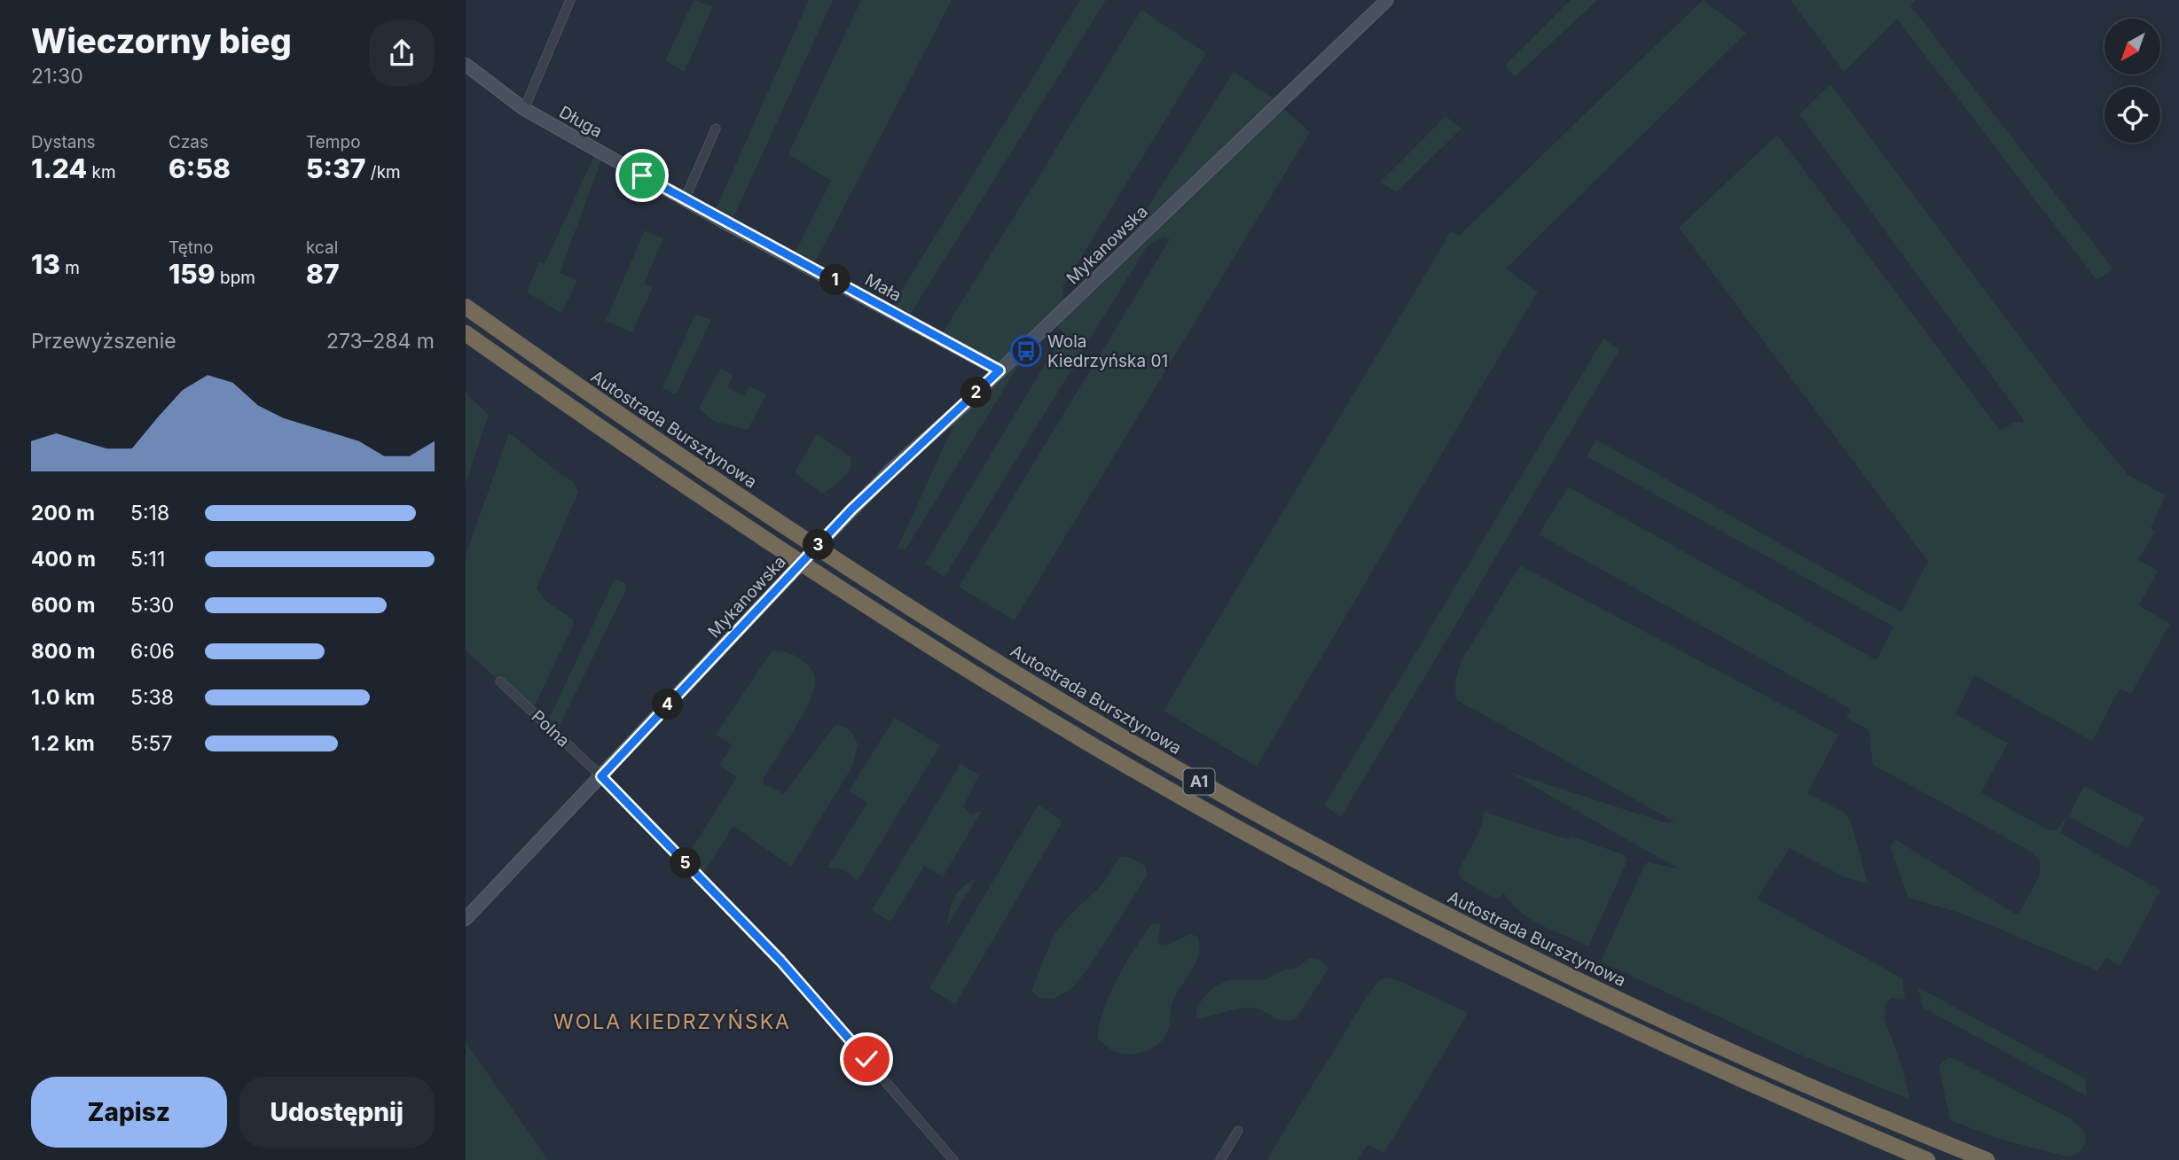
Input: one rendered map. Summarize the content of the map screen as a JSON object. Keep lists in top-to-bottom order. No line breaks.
{"streets":{"highway":["Autostrada Bursztynowa","A1"],"main road":["Długa","Mykanowska","Mała"],"street":["Polna"]},"crossings":[["Długa","Mała"],["Mykanowska","Mała"],["Mykanowska","Polna"]],"districts":["WOLA KIEDRZYŃSKA"],"places":{"bus stop":["Wola Kiedrzyńska 01"]},"north":"bottom left","page":{"heading":["Wieczorny bieg","21:30"],"stats":[["Dystans","1.24 km"],["Czas","6:58"],["Tempo","5:37 /km"],["13 m"],["Tętno","159 bpm"],["kcal","87"]],"pins":["1","2","3","4","5"],"chart":["Przewyższenie","273–284 m"],"list":[{"name":"200 m","note":"5:18"},{"name":"400 m","note":"5:11"},{"name":"600 m","note":"5:30"},{"name":"800 m","note":"6:06"},{"name":"1.0 km","note":"5:38"},{"name":"1.2 km","note":"5:57"}],"buttons":["Zapisz","Udostępnij"]}}
